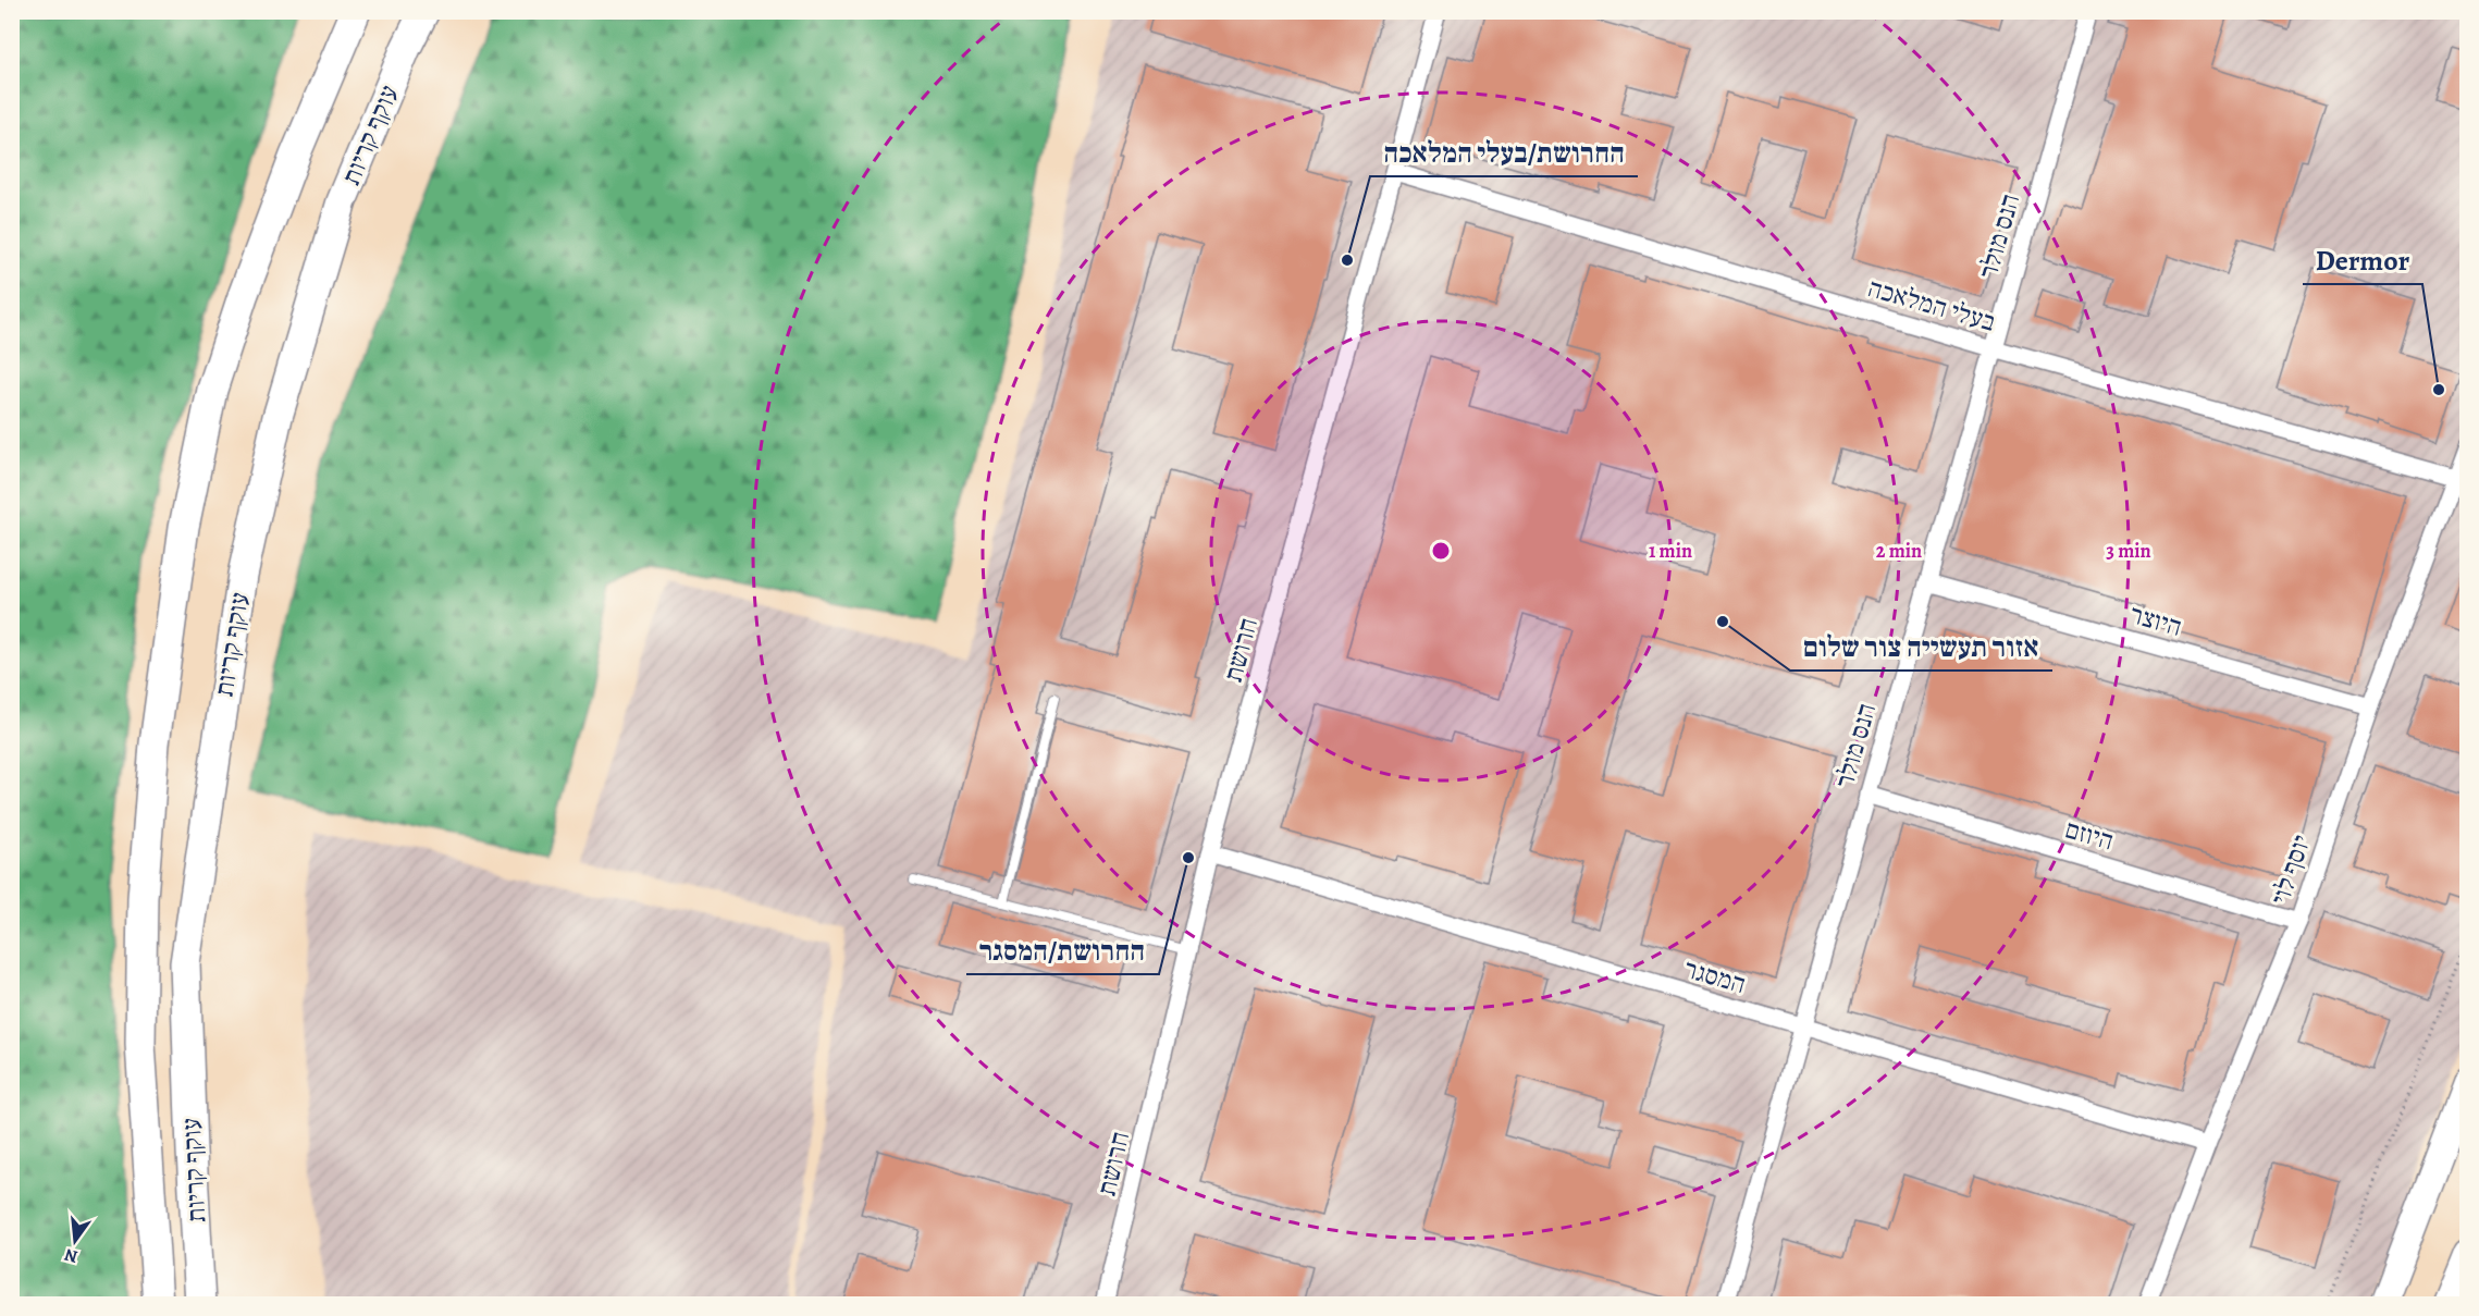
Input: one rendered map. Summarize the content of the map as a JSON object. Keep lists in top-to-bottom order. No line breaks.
{"streets":{"highway":["עוקף קריות"],"street":["הנס מולר","בעלי המלאכה","היוצר","חרושת","היוזם","יוסף לוי","המסגר"]},"crossings":[["הנס מולר","בעלי המלאכה"],["הנס מולר","היוצר"],["הנס מולר","היוזם"],["הנס מולר","המסגר"],["בעלי המלאכה","חרושת"],["בעלי המלאכה","יוסף לוי"],["היוצר","יוסף לוי"],["חרושת","המסגר"],["היוזם","יוסף לוי"],["יוסף לוי","המסגר"]],"places":["החרושת/בעלי המלאכה","Dermor","אזור תעשייה צור שלום","החרושת/המסגר"],"north":"bottom","rings":["1 min","2 min","3 min"]}
